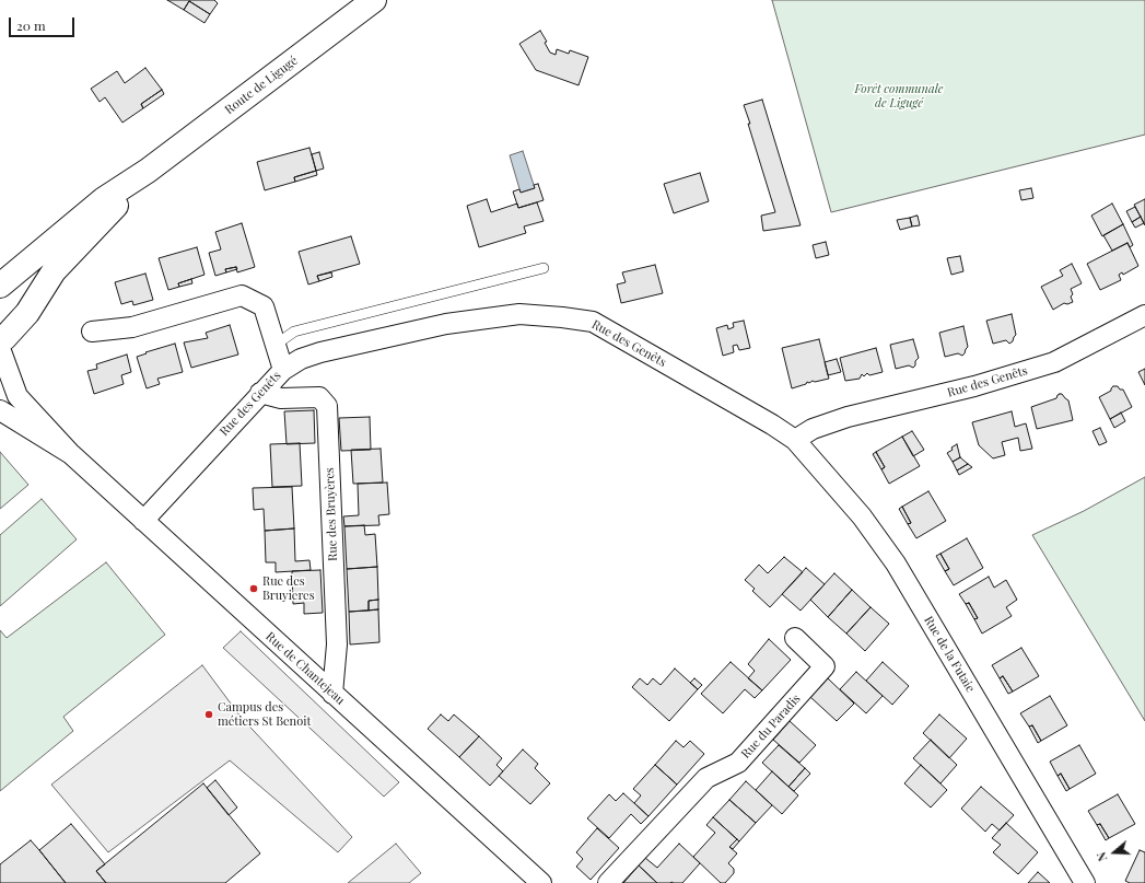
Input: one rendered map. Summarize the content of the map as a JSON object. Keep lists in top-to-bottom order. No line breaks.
{"streets":{"street":["Route de Ligugé","Rue des Genêts","Rue des Bruyères","Rue de la Futaie","Rue de Chantejeau","Rue du Paradis"]},"crossings":[["Route de Ligugé","Rue de Chantejeau"],["Rue des Genêts","Rue des Bruyères"],["Rue des Genêts","Rue de la Futaie"],["Rue des Genêts","Rue de Chantejeau"],["Rue des Bruyères","Rue de Chantejeau"]],"parks":["Forêt communale de Ligugé"],"places":["Rue des Bruyieres","Campus des métiers St Benoit"],"scale_bar":"20 m","north":"left"}
